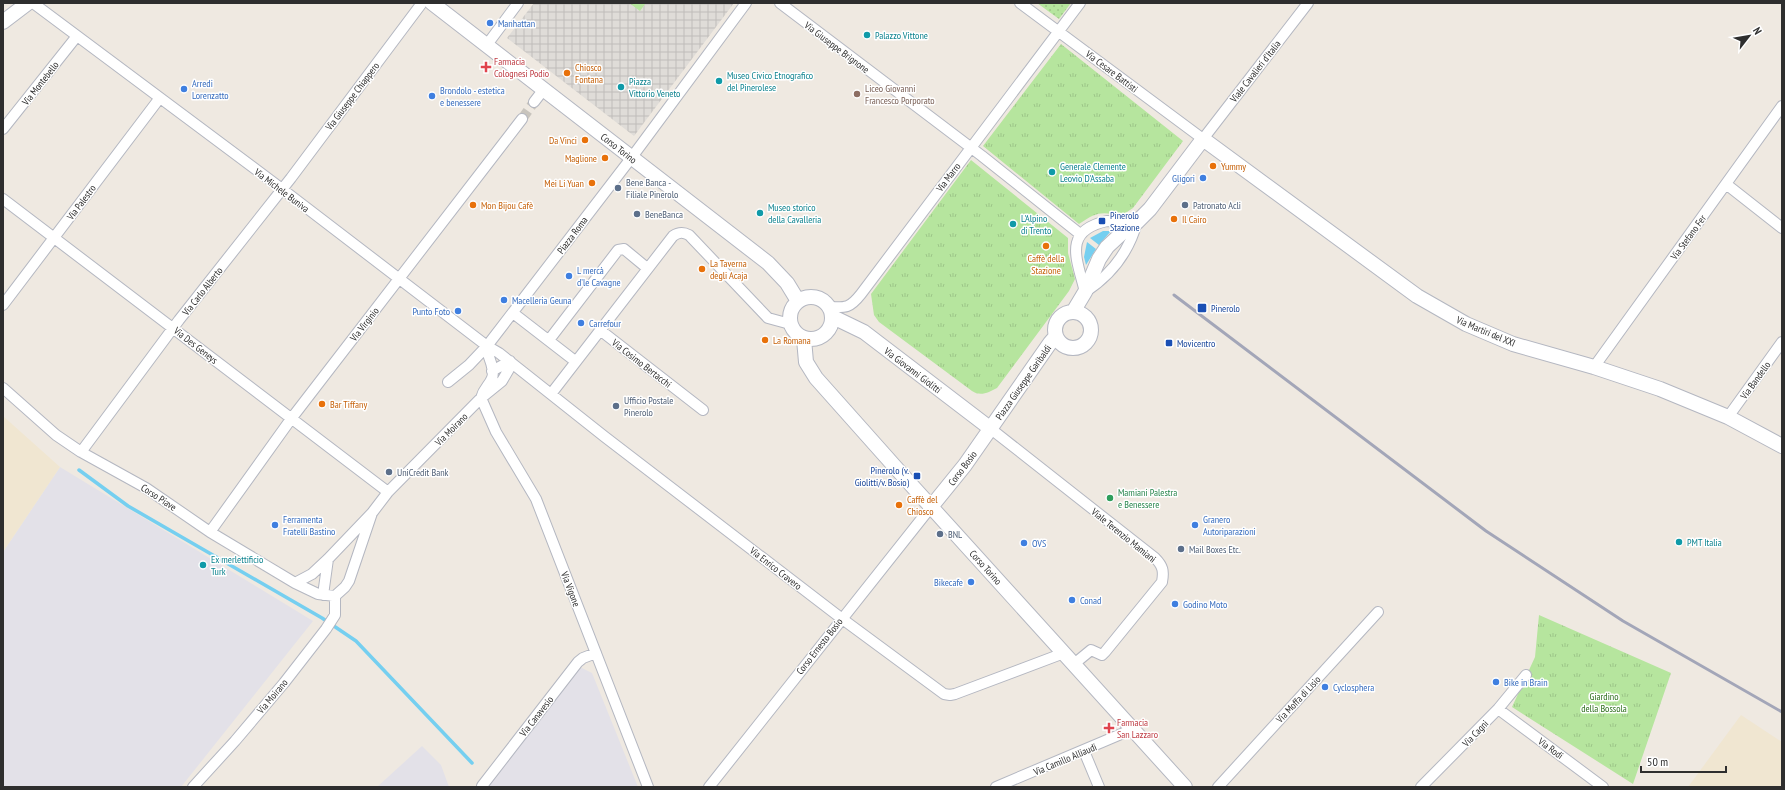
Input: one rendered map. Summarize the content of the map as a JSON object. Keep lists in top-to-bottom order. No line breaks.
{"streets":{"street":["Via Giuseppe Brignone","Via Cesare Battisti","Viale Cavalieri d'Italia","Via Montebello","Via Giuseppe Chiappero","Corso Torino","Via Marro","Via Michele Buniva","Via Palestro","Piazza Roma","Via Stefano Fer","Via Carlo Alberto","Via Virginio","Via Martiri del XXI","Via Des Geneys","Via Cosimo Bertacchi","Via Giovanni Giolitti","Via Bandello","Piazza Giuseppe Garibaldi","Via Moirano","Corso Bosio","Corso Piave","Viale Terenzio Mamiani","Via Enrico Cravero","Via Vigone","Corso Ernesto Bosio","Via Moffa di Lisio","Via Canavesio","Via Cagni","Via Rodi","Via Camillo Alliaudi"]},"crossings":[["Via Giuseppe Brignone","Via Marro"],["Via Cesare Battisti","Viale Cavalieri d'Italia"],["Via Cesare Battisti","Via Marro"],["Via Cesare Battisti","Via Martiri del XXI"],["Via Cesare Battisti","Piazza Giuseppe Garibaldi"],["Viale Cavalieri d'Italia","Via Martiri del XXI"],["Viale Cavalieri d'Italia","Piazza Giuseppe Garibaldi"],["Via Montebello","Via Michele Buniva"],["Via Giuseppe Chiappero","Via Michele Buniva"],["Via Giuseppe Chiappero","Via Carlo Alberto"],["Corso Torino","Via Marro"],["Corso Torino","Piazza Roma"],["Corso Torino","Via Giovanni Giolitti"],["Corso Torino","Corso Bosio"],["Corso Torino","Viale Terenzio Mamiani"],["Corso Torino","Via Enrico Cravero"],["Corso Torino","Corso Ernesto Bosio"],["Corso Torino","Via Camillo Alliaudi"],["Via Marro","Via Giovanni Giolitti"],["Via Michele Buniva","Via Palestro"],["Via Michele Buniva","Piazza Roma"],["Via Michele Buniva","Via Carlo Alberto"],["Via Michele Buniva","Via Virginio"],["Via Michele Buniva","Via Moirano"],["Via Michele Buniva","Via Enrico Cravero"],["Via Palestro","Via Des Geneys"],["Via Stefano Fer","Via Martiri del XXI"],["Via Carlo Alberto","Via Des Geneys"],["Via Carlo Alberto","Corso Piave"],["Via Virginio","Via Des Geneys"],["Via Virginio","Corso Piave"],["Via Martiri del XXI","Via Bandello"],["Via Martiri del XXI","Piazza Giuseppe Garibaldi"],["Via Des Geneys","Via Moirano"],["Via Giovanni Giolitti","Piazza Giuseppe Garibaldi"],["Via Giovanni Giolitti","Corso Bosio"],["Via Giovanni Giolitti","Viale Terenzio Mamiani"],["Piazza Giuseppe Garibaldi","Corso Bosio"],["Piazza Giuseppe Garibaldi","Viale Terenzio Mamiani"],["Via Moirano","Corso Piave"],["Via Moirano","Via Enrico Cravero"],["Via Moirano","Via Vigone"],["Corso Bosio","Viale Terenzio Mamiani"],["Corso Bosio","Corso Ernesto Bosio"],["Via Enrico Cravero","Corso Ernesto Bosio"],["Via Vigone","Via Canavesio"],["Via Cagni","Via Rodi"]],"parks":["Giardino della Bossola"],"places":{"other":["Manhattan","Palazzo Vittone","Chiosco Fontana","Museo Civico Etnografico del Pinerolese","Piazza Vittorio Veneto","Arredi Lorenzatto","Liceo Giovanni Francesco Porporato","Brondolo - estetica e benessere","Da Vinci","Maglione","Yummy","Generale Clemente Leovio D'Assaba","Gligori","Mei Li Yuan","Bene Banca - Filiale Pinerolo","Mon Bijou Cafè","Patronato Acli","Museo storico della Cavalleria","BeneBanca","Il Cairo","L'Alpino di Trento","Caffè della Stazione","La Taverna degli Acaja","L mercà d’le Cavagne","Macelleria Geuna","Punto Foto","Carrefour","La Romana","Bar Tiffany","Ufficio Postale Pinerolo","UniCredit Bank","Mamiani Palestra e Benessere","Caffè del Chiosco","Ferramenta Fratelli Bastino","Granero Autoriparazioni","BNL","PMT Italia","OVS","Mail Boxes Etc.","Ex merlettificio Turk","Bikecafe","Conad","Godino Moto","Bike in Brain","Cyclosphera"],"health":["Farmacia Colognesi Podio","Farmacia San Lazzaro"],"transit":["Pinerolo Stazione","Pinerolo","Movicentro","Pinerolo (v. Giolitti/v. Bosio)"]},"scale_bar":"50 m","north":"top right"}
